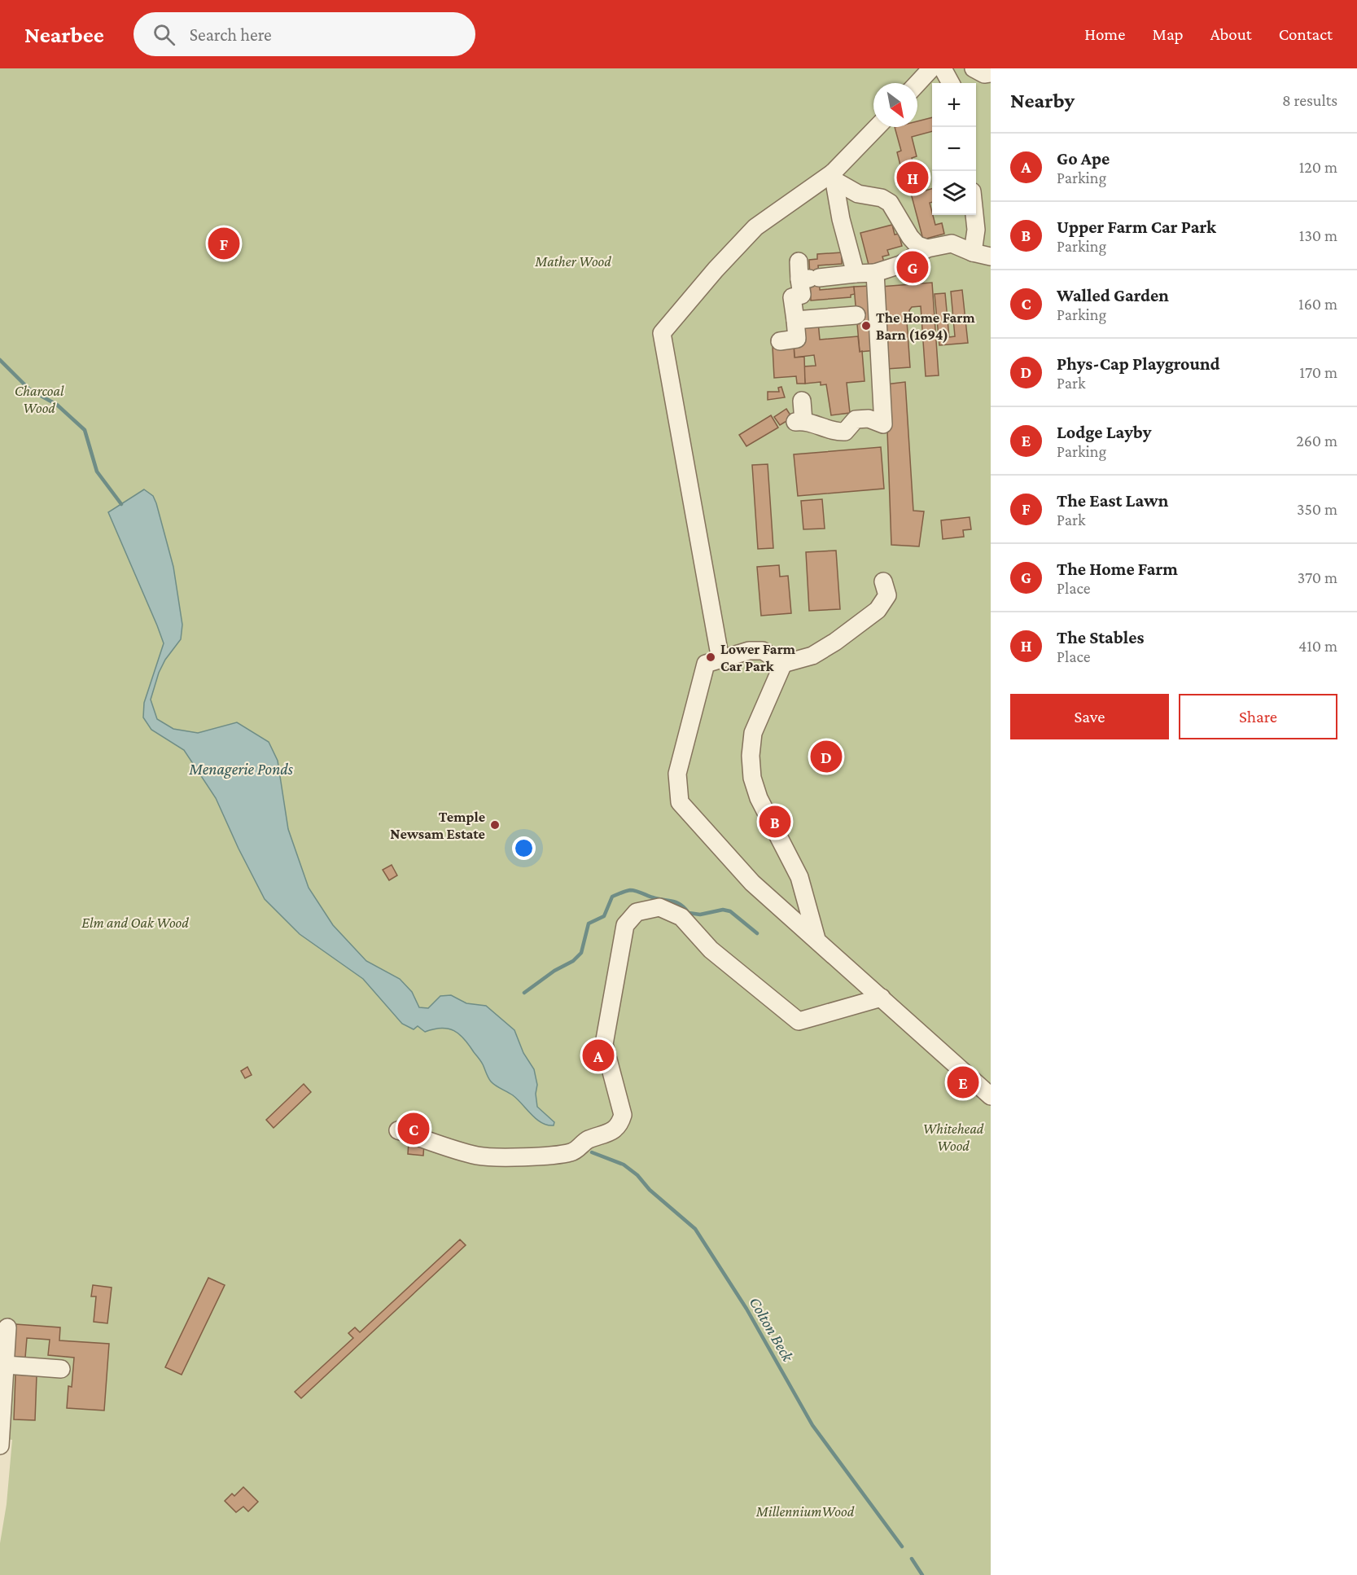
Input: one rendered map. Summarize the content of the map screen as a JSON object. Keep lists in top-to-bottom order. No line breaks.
{"water":["Menagerie Ponds","Colton Beck"],"parks":["Mather Wood","Charcoal Wood","Elm and Oak Wood","Whitehead Wood","MillenniumWood"],"places":["The Home Farm Barn (1694)","Lower Farm Car Park","Temple Newsam Estate"],"north":"bottom right","page":{"header":"Nearbee","search":"Search here","nav":["Home","Map","About","Contact"],"heading":["Nearby","8 results"],"map_buttons":["+","−"],"list":[{"mark":"A","name":"Go Ape","note":"Parking","value":"120 m"},{"mark":"B","name":"Upper Farm Car Park","note":"Parking","value":"130 m"},{"mark":"C","name":"Walled Garden","note":"Parking","value":"160 m"},{"mark":"D","name":"Phys-Cap Playground","note":"Park","value":"170 m"},{"mark":"E","name":"Lodge Layby","note":"Parking","value":"260 m"},{"mark":"F","name":"The East Lawn","note":"Park","value":"350 m"},{"mark":"G","name":"The Home Farm","note":"Place","value":"370 m"},{"mark":"H","name":"The Stables","note":"Place","value":"410 m"}],"pins":["H","F","G","D","B","A","E","C"],"buttons":["Save","Share"]}}
